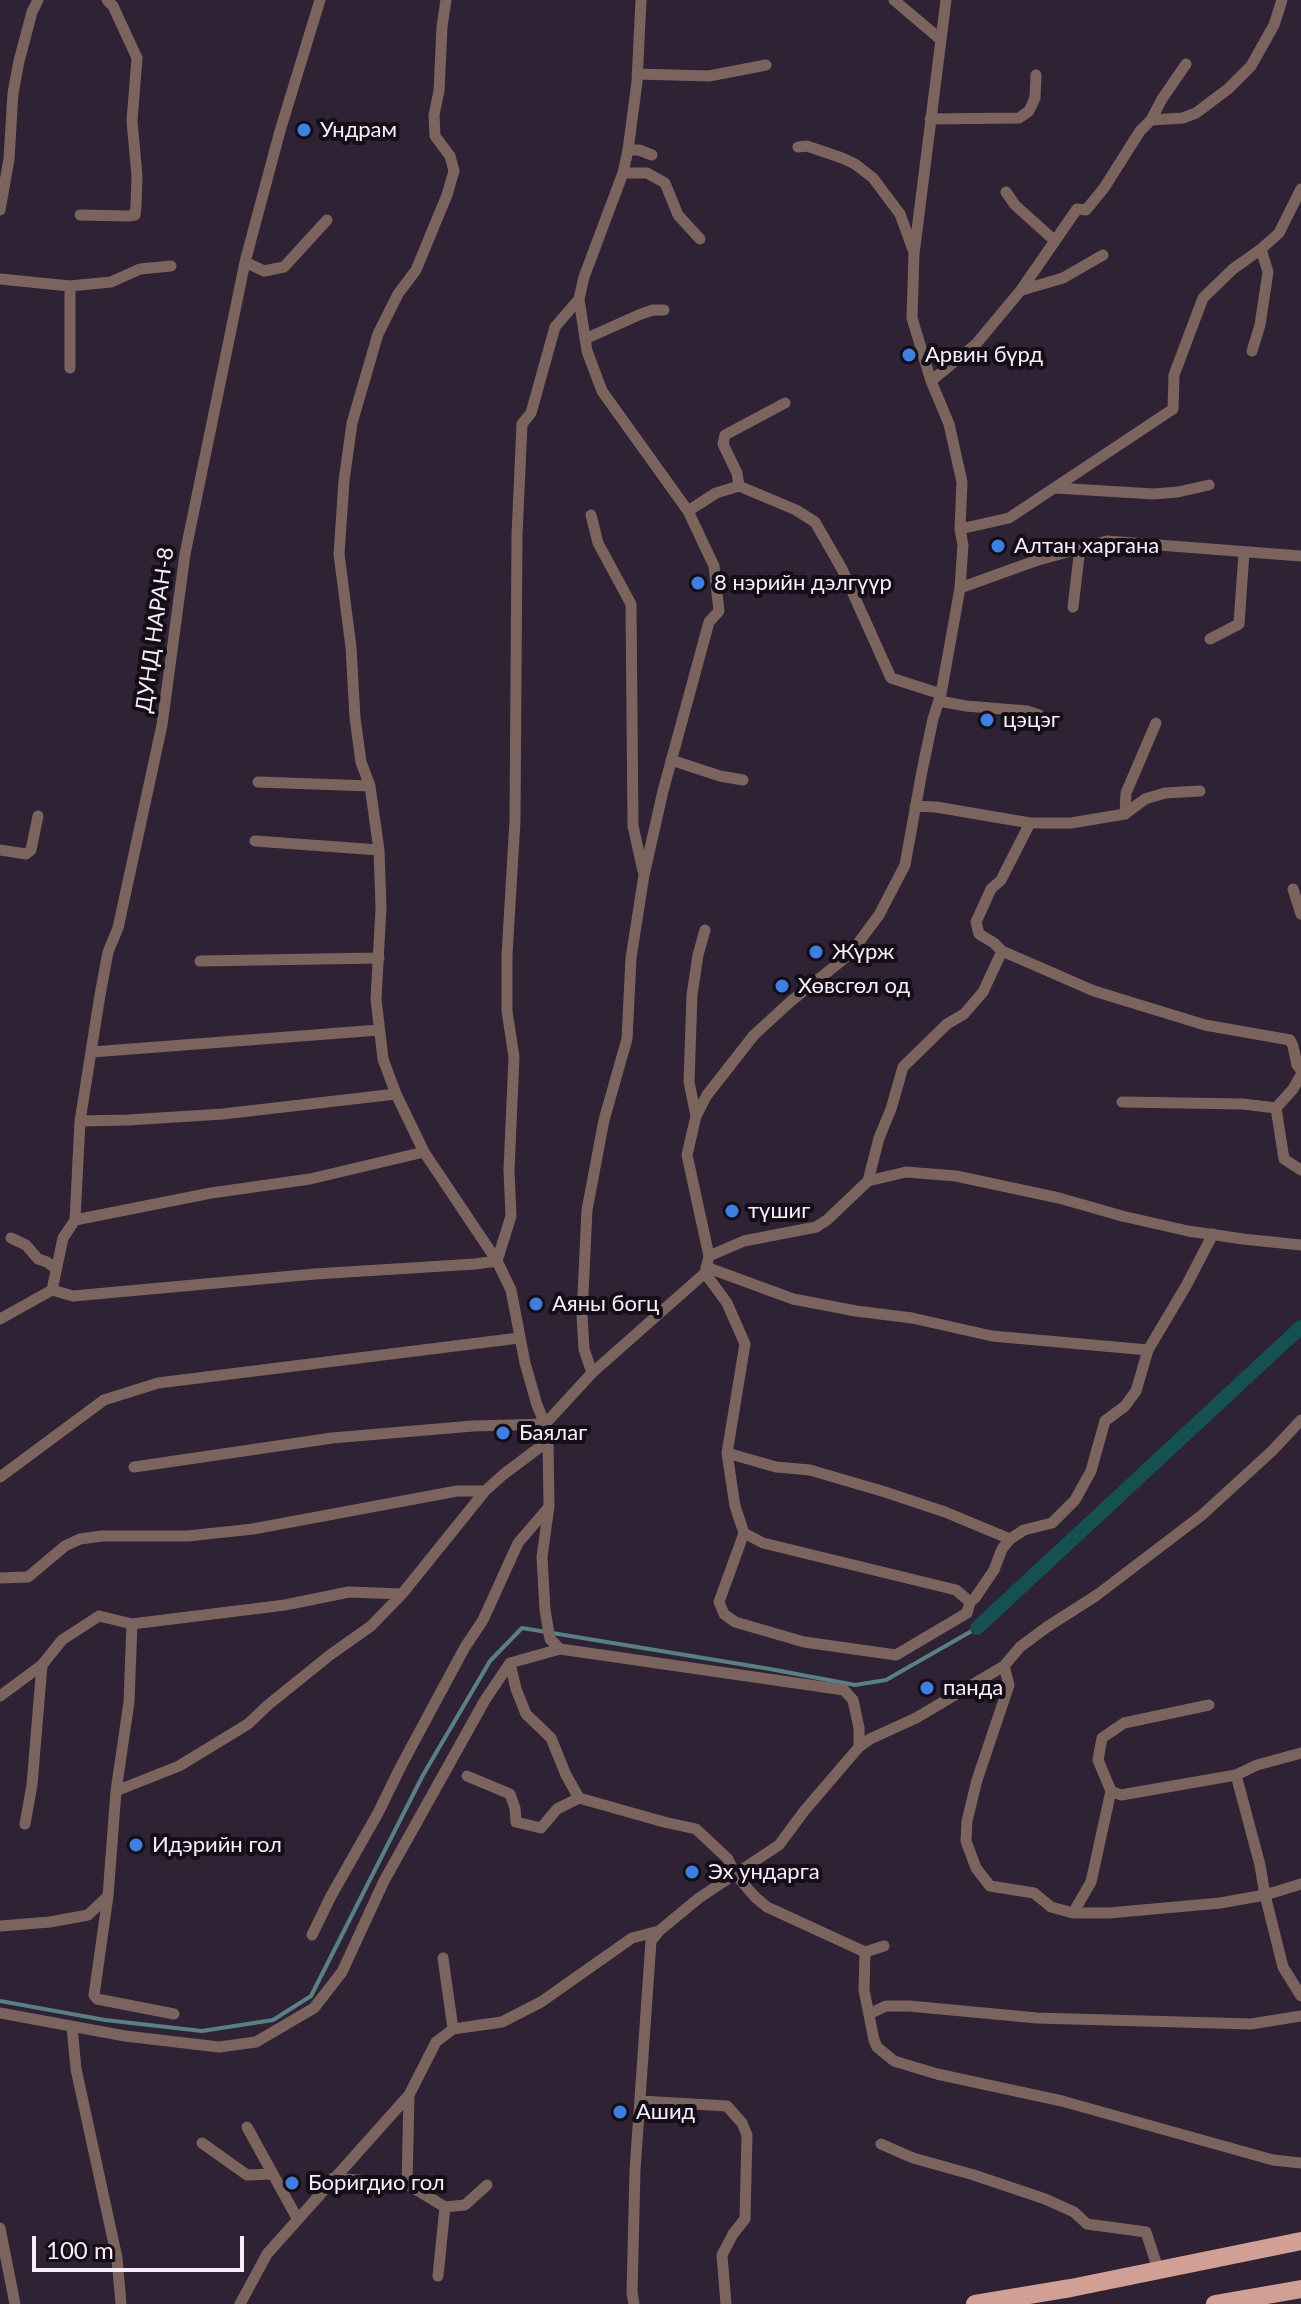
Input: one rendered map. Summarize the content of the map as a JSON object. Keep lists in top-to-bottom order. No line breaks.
{"streets":{"street":["ДУНД НАРАН-8"]},"places":["Ундрам","Арвин бүрд","Алтан харгана","8 нэрийн дэлгүүр","цэцэг","Жүрж","Хөвсгөл од","түшиг","Аяны богц","Баялаг","панда","Идэрийн гол","Эх ундарга","Ашид","Боригдио гол"],"scale_bar":"100 m"}
